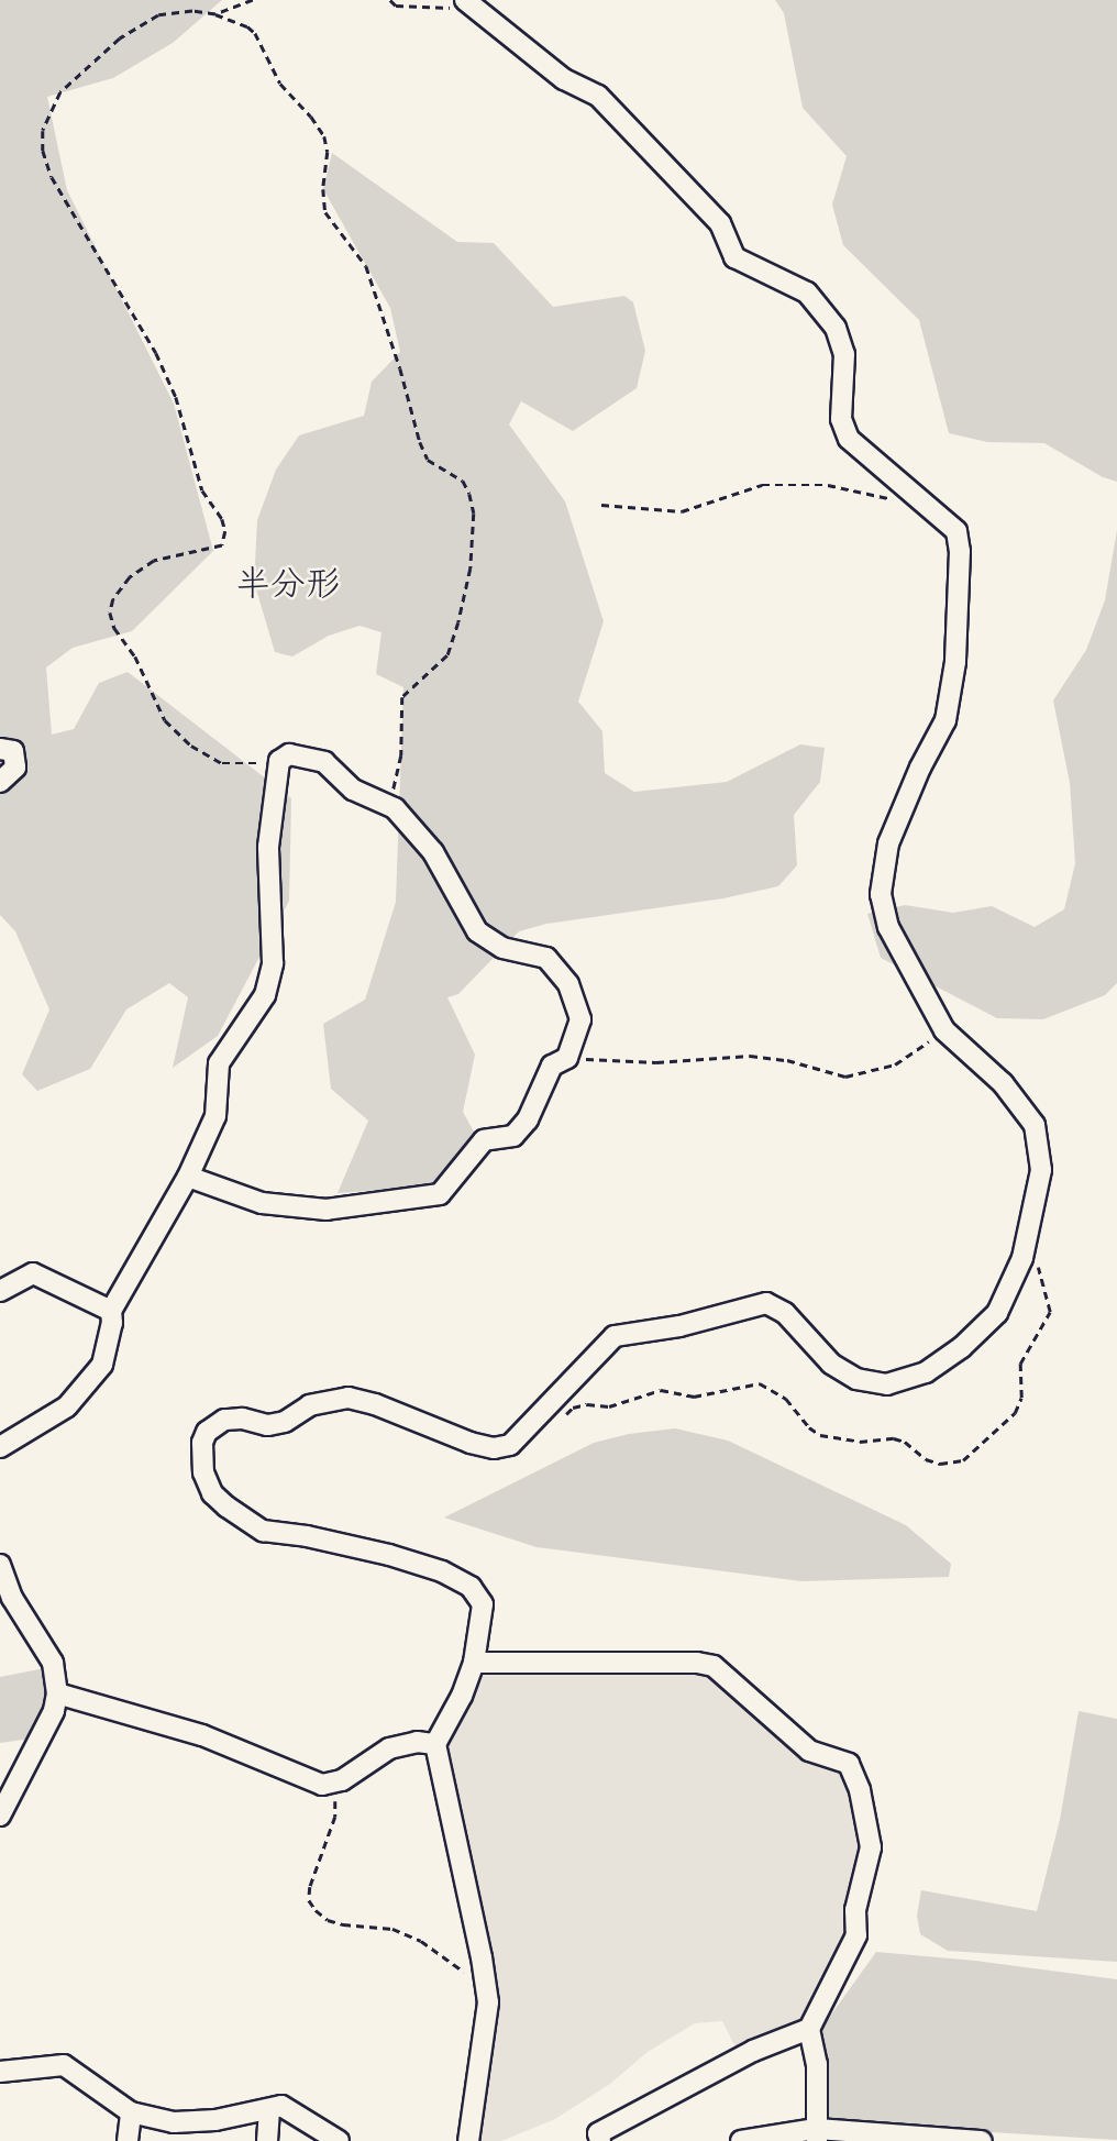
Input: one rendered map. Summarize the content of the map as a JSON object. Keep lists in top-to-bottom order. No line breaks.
{"districts":["半分形"]}
